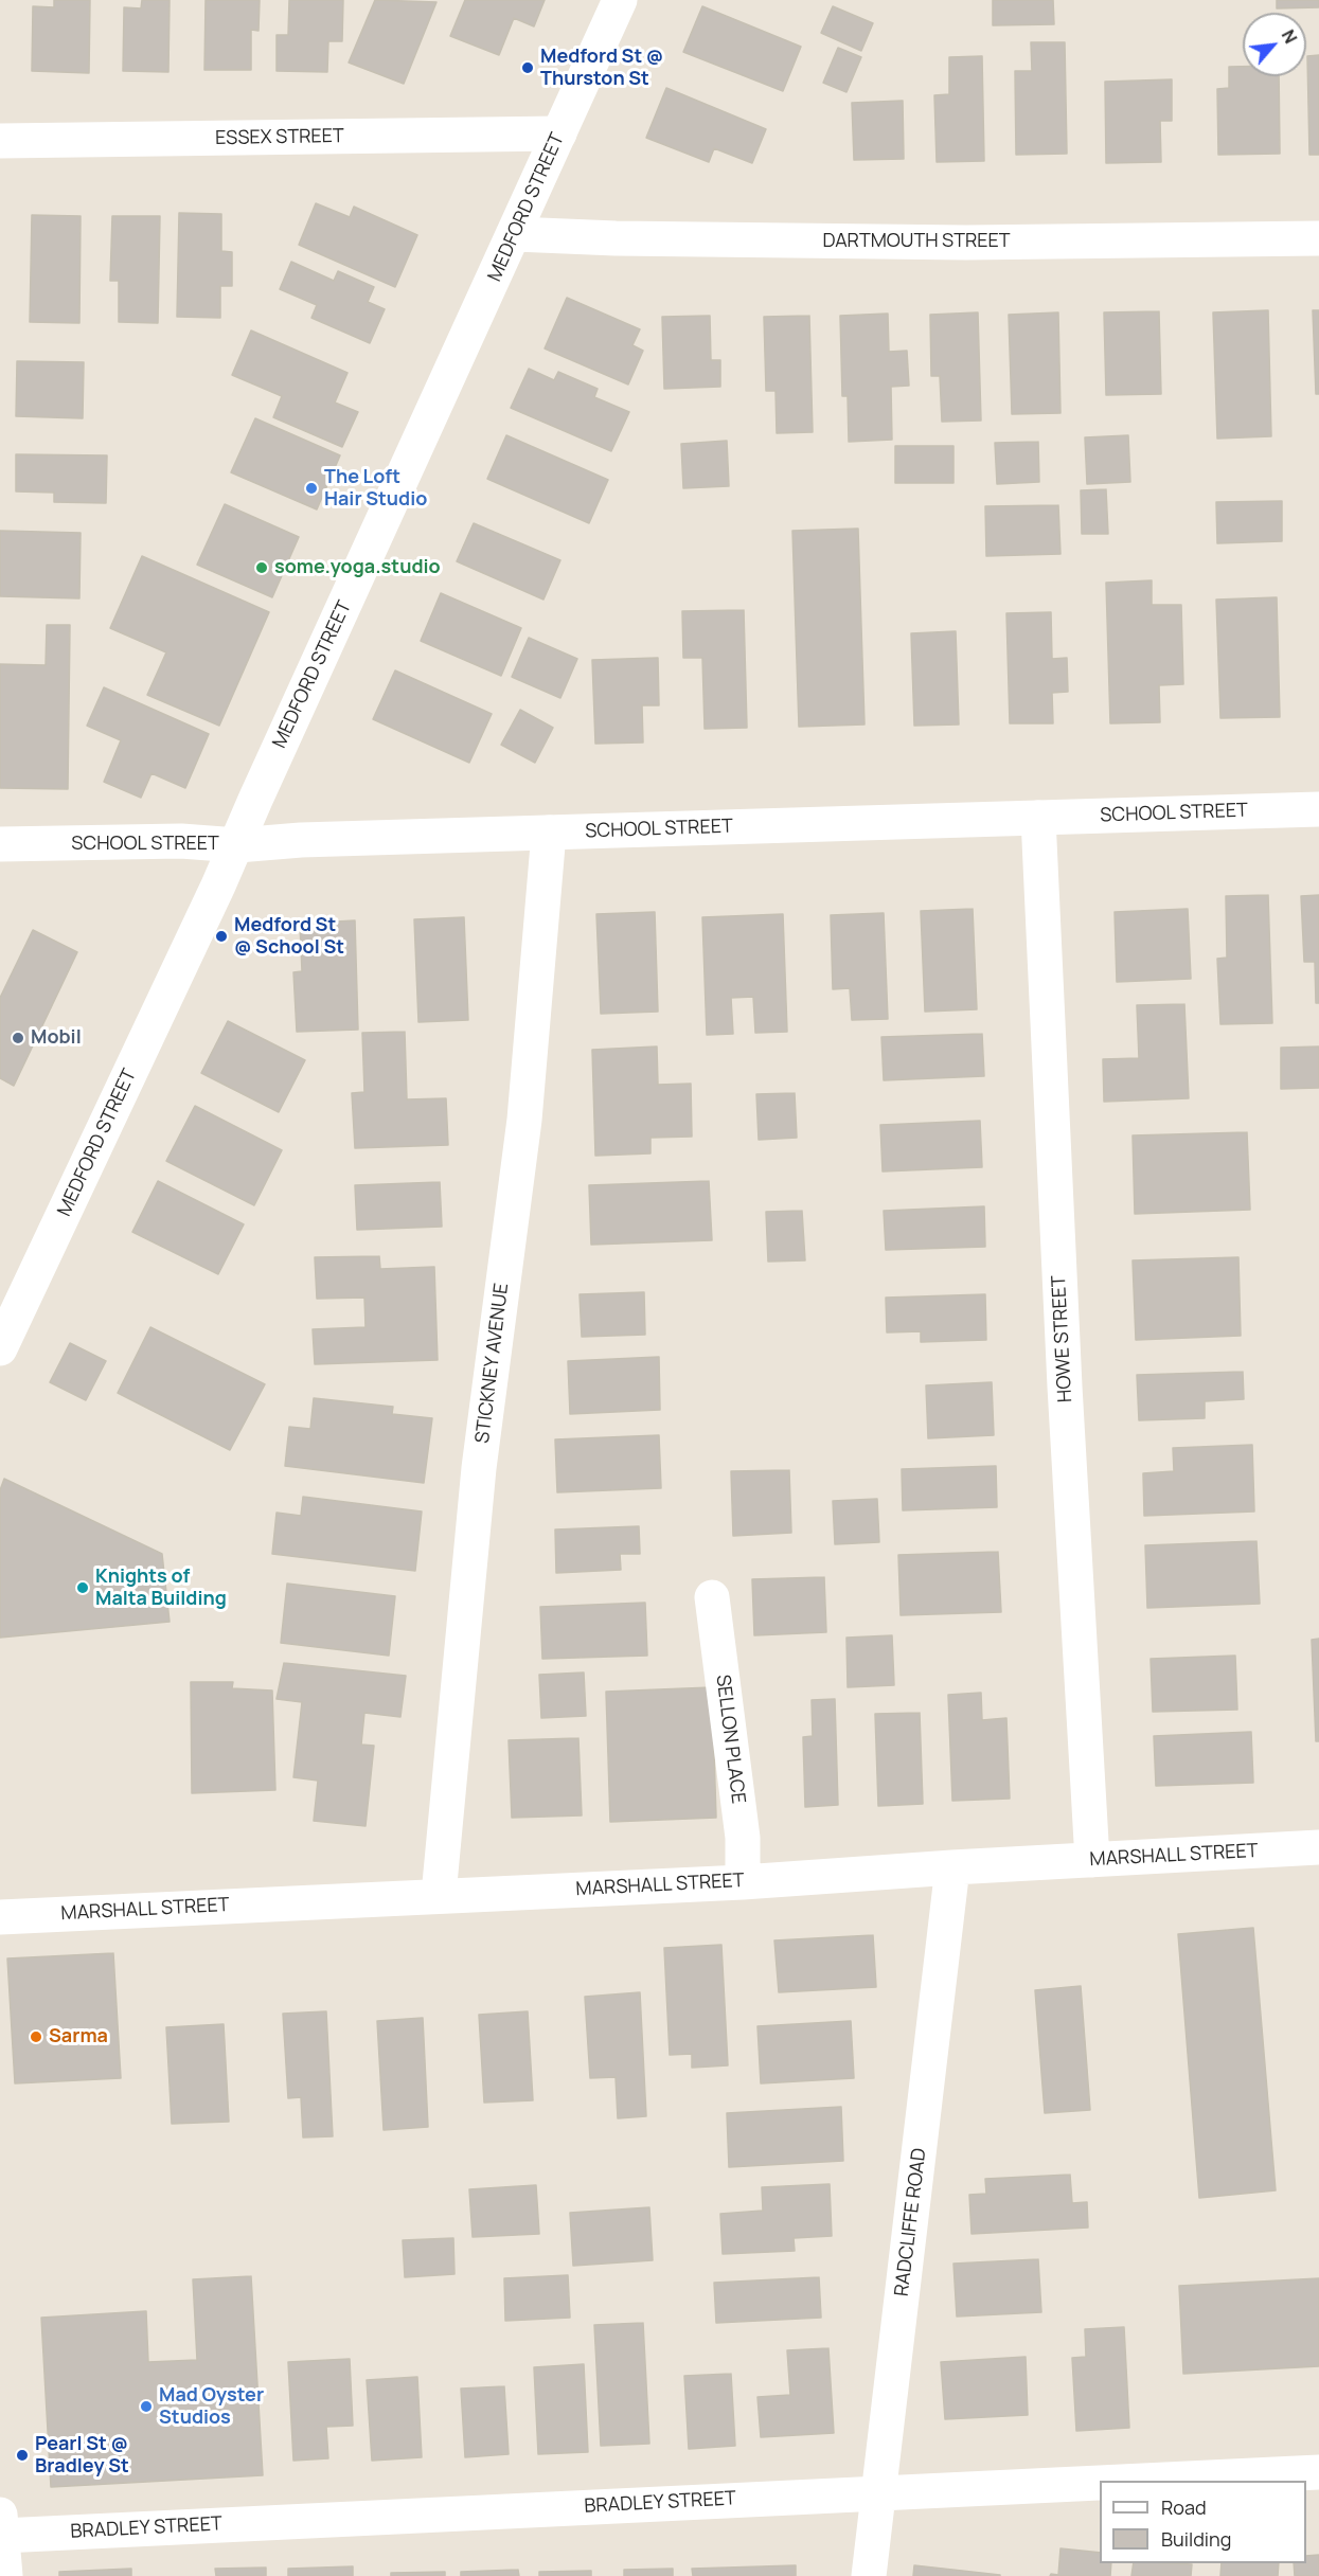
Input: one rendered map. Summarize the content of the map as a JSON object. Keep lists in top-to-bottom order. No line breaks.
{"streets":{"street":["ESSEX STREET","MEDFORD STREET","DARTMOUTH STREET","SCHOOL STREET","HOWE STREET","STICKNEY AVENUE","SELLON PLACE","MARSHALL STREET","RADCLIFFE ROAD","BRADLEY STREET"]},"crossings":[["ESSEX STREET","MEDFORD STREET"],["MEDFORD STREET","DARTMOUTH STREET"],["MEDFORD STREET","SCHOOL STREET"],["SCHOOL STREET","HOWE STREET"],["SCHOOL STREET","STICKNEY AVENUE"],["HOWE STREET","MARSHALL STREET"],["STICKNEY AVENUE","MARSHALL STREET"],["SELLON PLACE","MARSHALL STREET"],["MARSHALL STREET","RADCLIFFE ROAD"],["RADCLIFFE ROAD","BRADLEY STREET"]],"places":["Medford St @ Thurston St","The Loft Hair Studio","some.yoga.studio","Medford St @ School St","Mobil","Knights of Malta Building","Sarma","Mad Oyster Studios","Pearl St @ Bradley St"],"legend":["Road","Building"],"north":"top right"}
